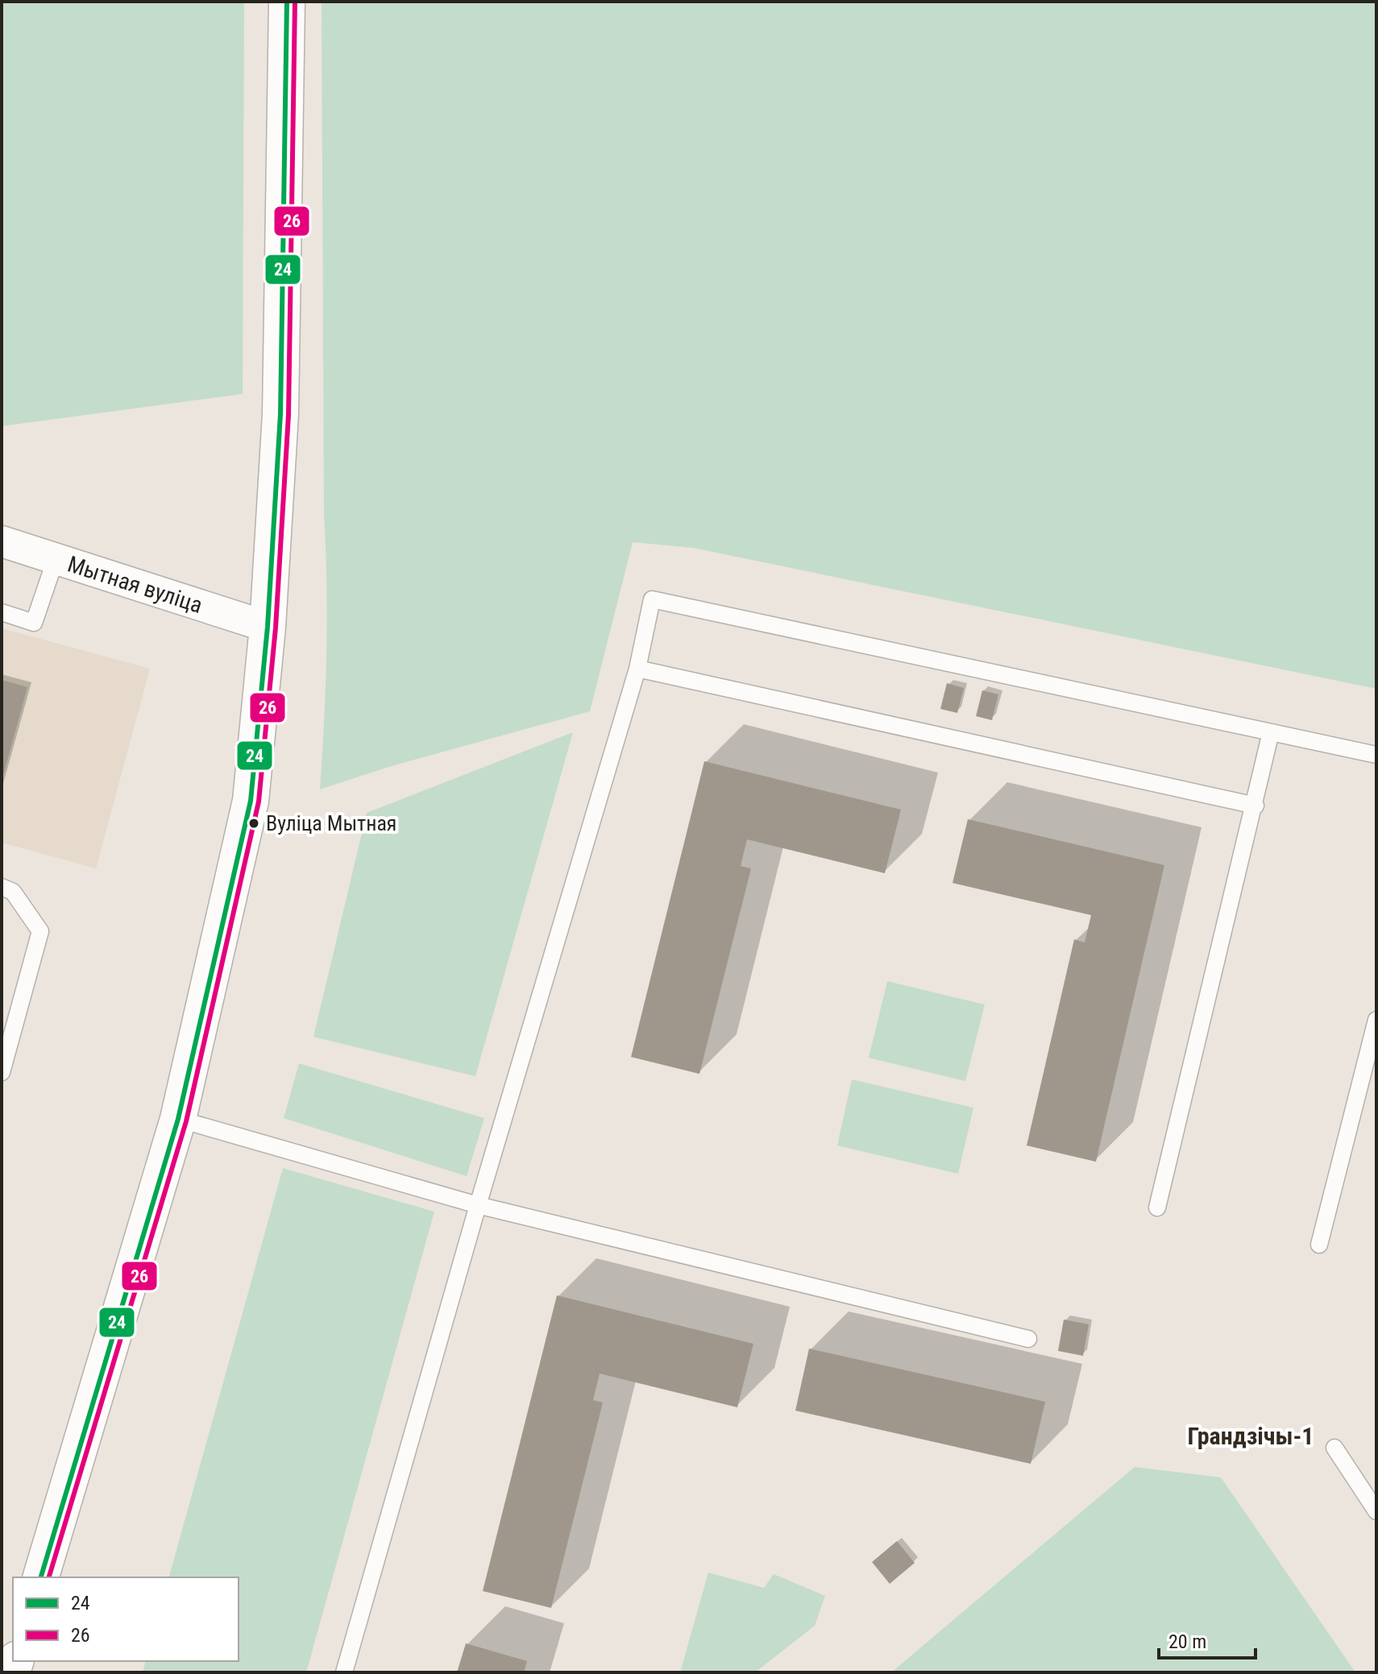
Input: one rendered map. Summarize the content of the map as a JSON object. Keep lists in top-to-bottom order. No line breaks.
{"streets":{"street":["Мытная вуліца"]},"districts":["Грандзічы-1"],"places":["Вуліца Мытная"],"lines":["transit line 24","transit line 26"],"legend":["24","26"],"scale_bar":"20 m"}
